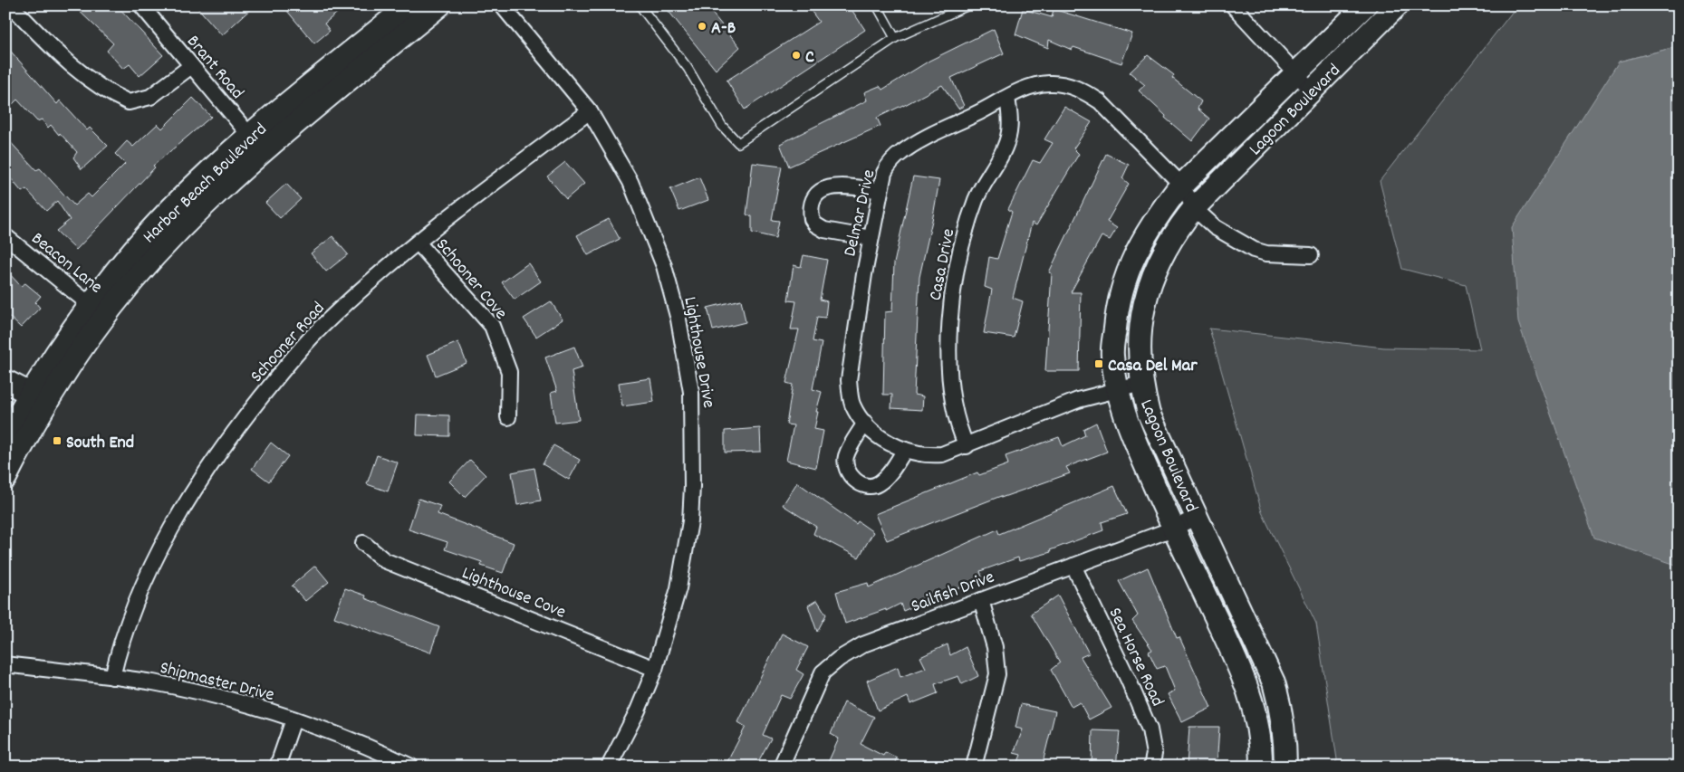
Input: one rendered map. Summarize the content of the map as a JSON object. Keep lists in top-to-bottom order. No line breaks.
{"streets":{"street":["Brant Road","Lagoon Boulevard","Harbor Beach Boulevard","Delmar Drive","Beacon Lane","Casa Drive","Schooner Cove","Schooner Road","Lighthouse Drive","Sailfish Drive","Lighthouse Cove","Sea Horse Road","Shipmaster Drive"]},"crossings":[["Brant Road","Harbor Beach Boulevard"],["Lagoon Boulevard","Delmar Drive"],["Lagoon Boulevard","Sailfish Drive"],["Harbor Beach Boulevard","Beacon Lane"],["Delmar Drive","Casa Drive"],["Schooner Cove","Schooner Road"],["Schooner Road","Lighthouse Drive"],["Schooner Road","Shipmaster Drive"],["Lighthouse Drive","Lighthouse Cove"],["Sailfish Drive","Sea Horse Road"]],"places":{"other":["A-B","C"],"transit":["Casa Del Mar","South End"]}}
